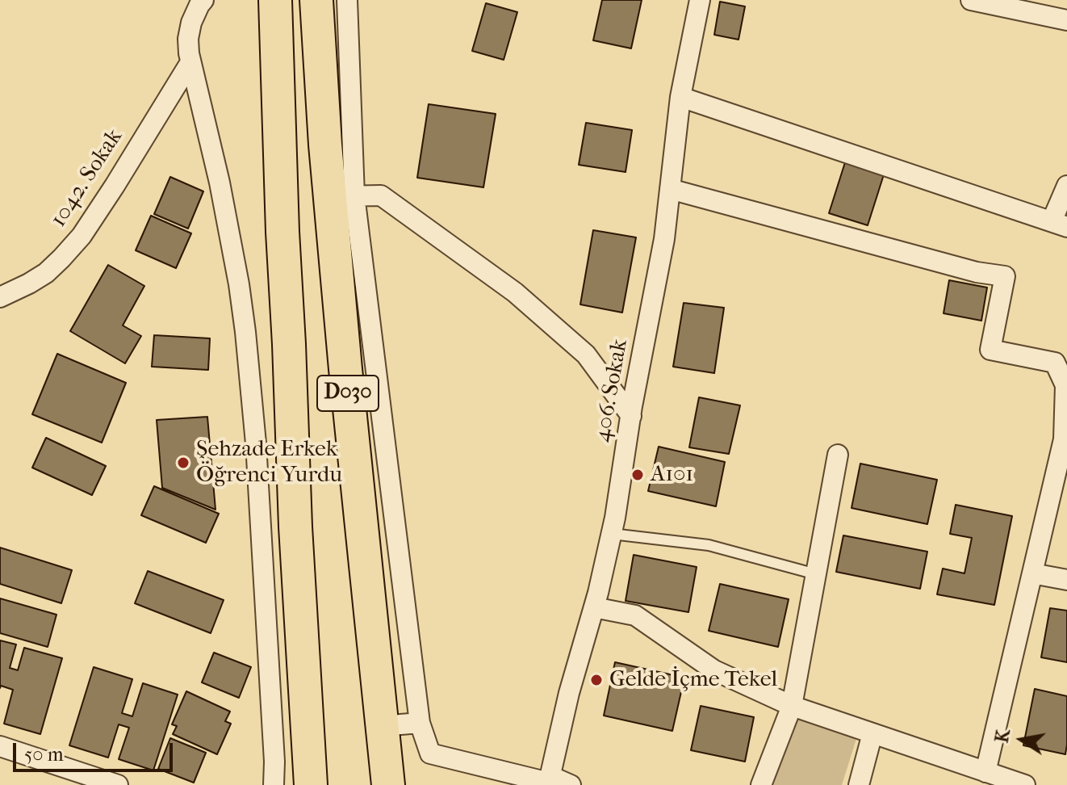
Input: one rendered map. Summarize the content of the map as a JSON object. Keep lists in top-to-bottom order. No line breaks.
{"streets":{"highway":["D030"],"street":["1042. Sokak","406. Sokak"]},"places":["Şehzade Erkek Öğrenci Yurdu","A101","Gelde İçme Tekel"],"scale_bar":"50 m","north":"left"}
